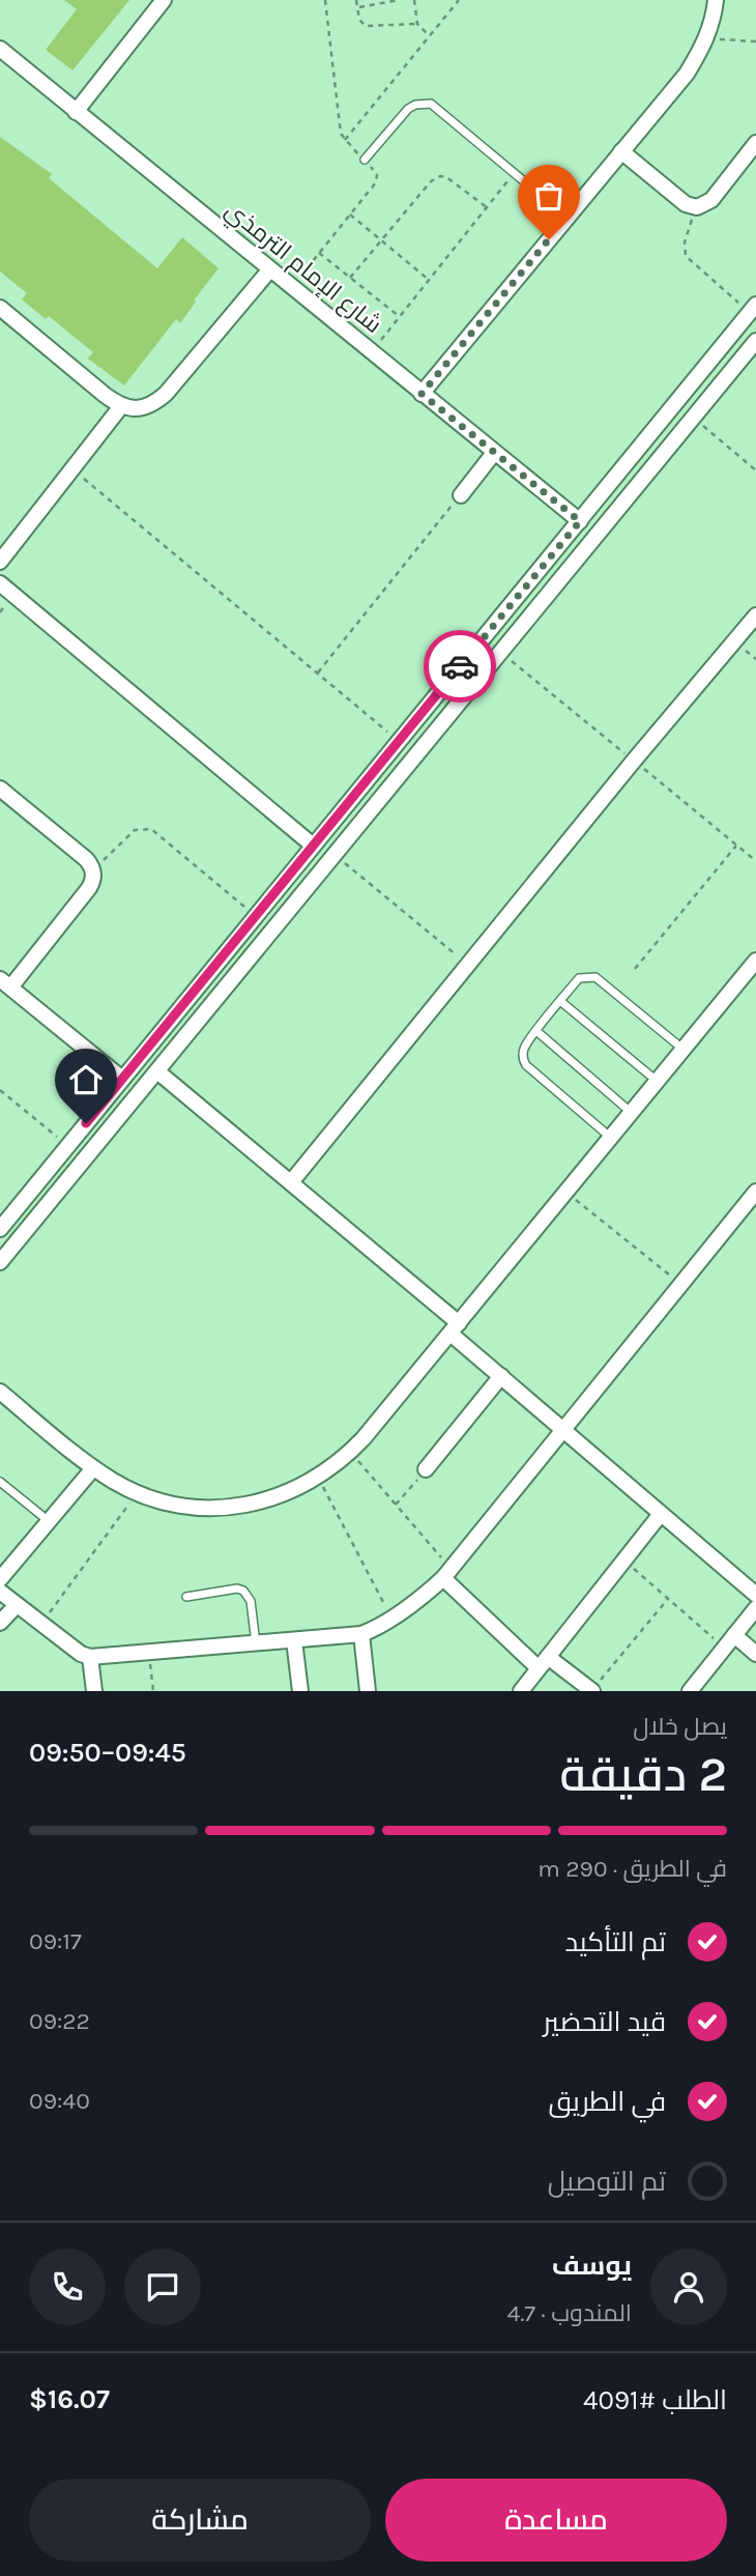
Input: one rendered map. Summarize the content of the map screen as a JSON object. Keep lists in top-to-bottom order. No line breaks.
{"streets":{"street":["شارع الإمام الترمذي"]},"page":{"heading":["2 دقيقة","يصل خلال","09:45–09:50"],"panel":["يوسف","المندوب · 4.7","الطلب #4091","$16.07"],"bar":"في الطريق · 290 m","list":[["تم التأكيد","09:17"],["قيد التحضير","09:22"],["في الطريق","09:40"],"تم التوصيل"],"buttons":["مساعدة","مشاركة"]}}
